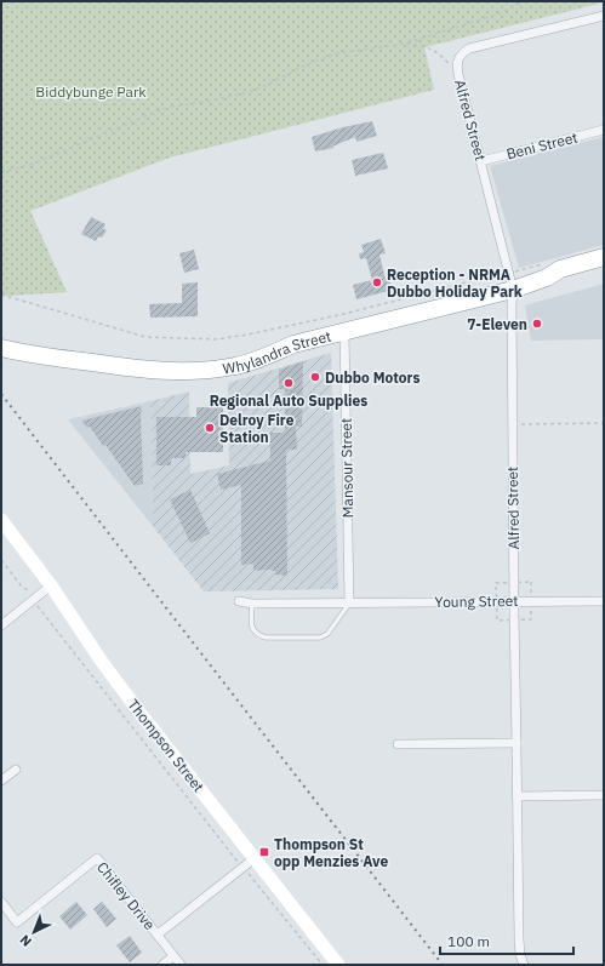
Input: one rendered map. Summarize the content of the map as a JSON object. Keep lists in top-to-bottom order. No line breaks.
{"streets":{"highway":["Whylandra Street"],"street":["Alfred Street","Beni Street","Mansour Street","Young Street","Thompson Street","Chifley Drive"]},"crossings":[["Alfred Street","Beni Street"],["Alfred Street","Whylandra Street"],["Alfred Street","Young Street"],["Whylandra Street","Mansour Street"],["Mansour Street","Young Street"]],"parks":["Biddybunge Park"],"places":{"other":["Reception - NRMA Dubbo Holiday Park","7-Eleven","Dubbo Motors","Regional Auto Supplies","Delroy Fire Station"],"transit":["Thompson St opp Menzies Ave"]},"scale_bar":"100 m","north":"bottom left"}
